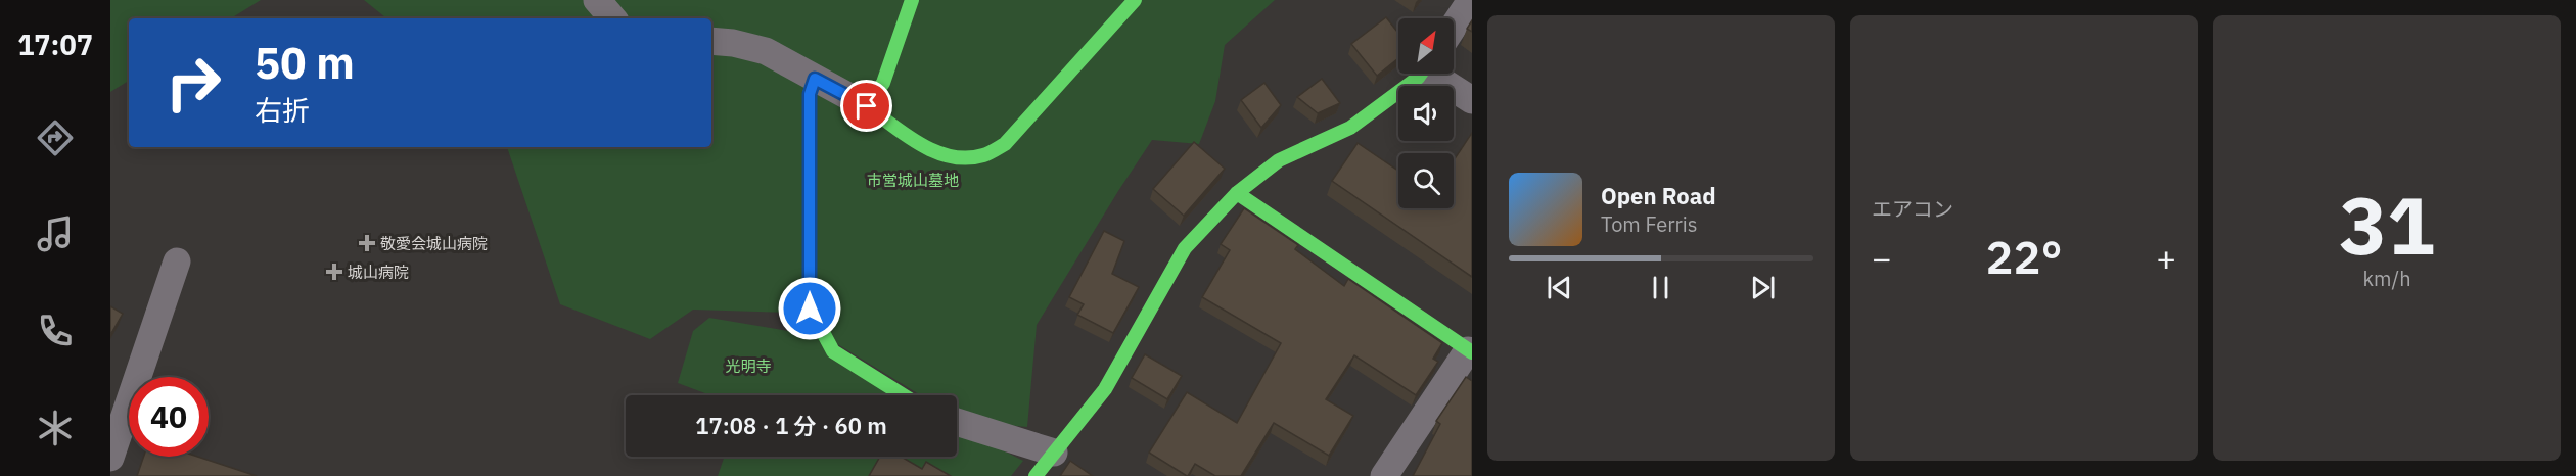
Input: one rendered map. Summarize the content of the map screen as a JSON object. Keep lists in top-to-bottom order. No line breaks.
{"parks":["市営城山墓地","光明寺"],"places":{"health":["敬愛会城山病院","城山病院"]},"north":"top right","page":{"tabs":"17:07","tile":["エアコン",["31","km/h"]],"turn":["50 m","右折"],"song":["Open Road","Tom Ferris"],"heat":["−","22°","+"],"limit":"40","trip":"17:08 · 1 分 · 60 m"}}
